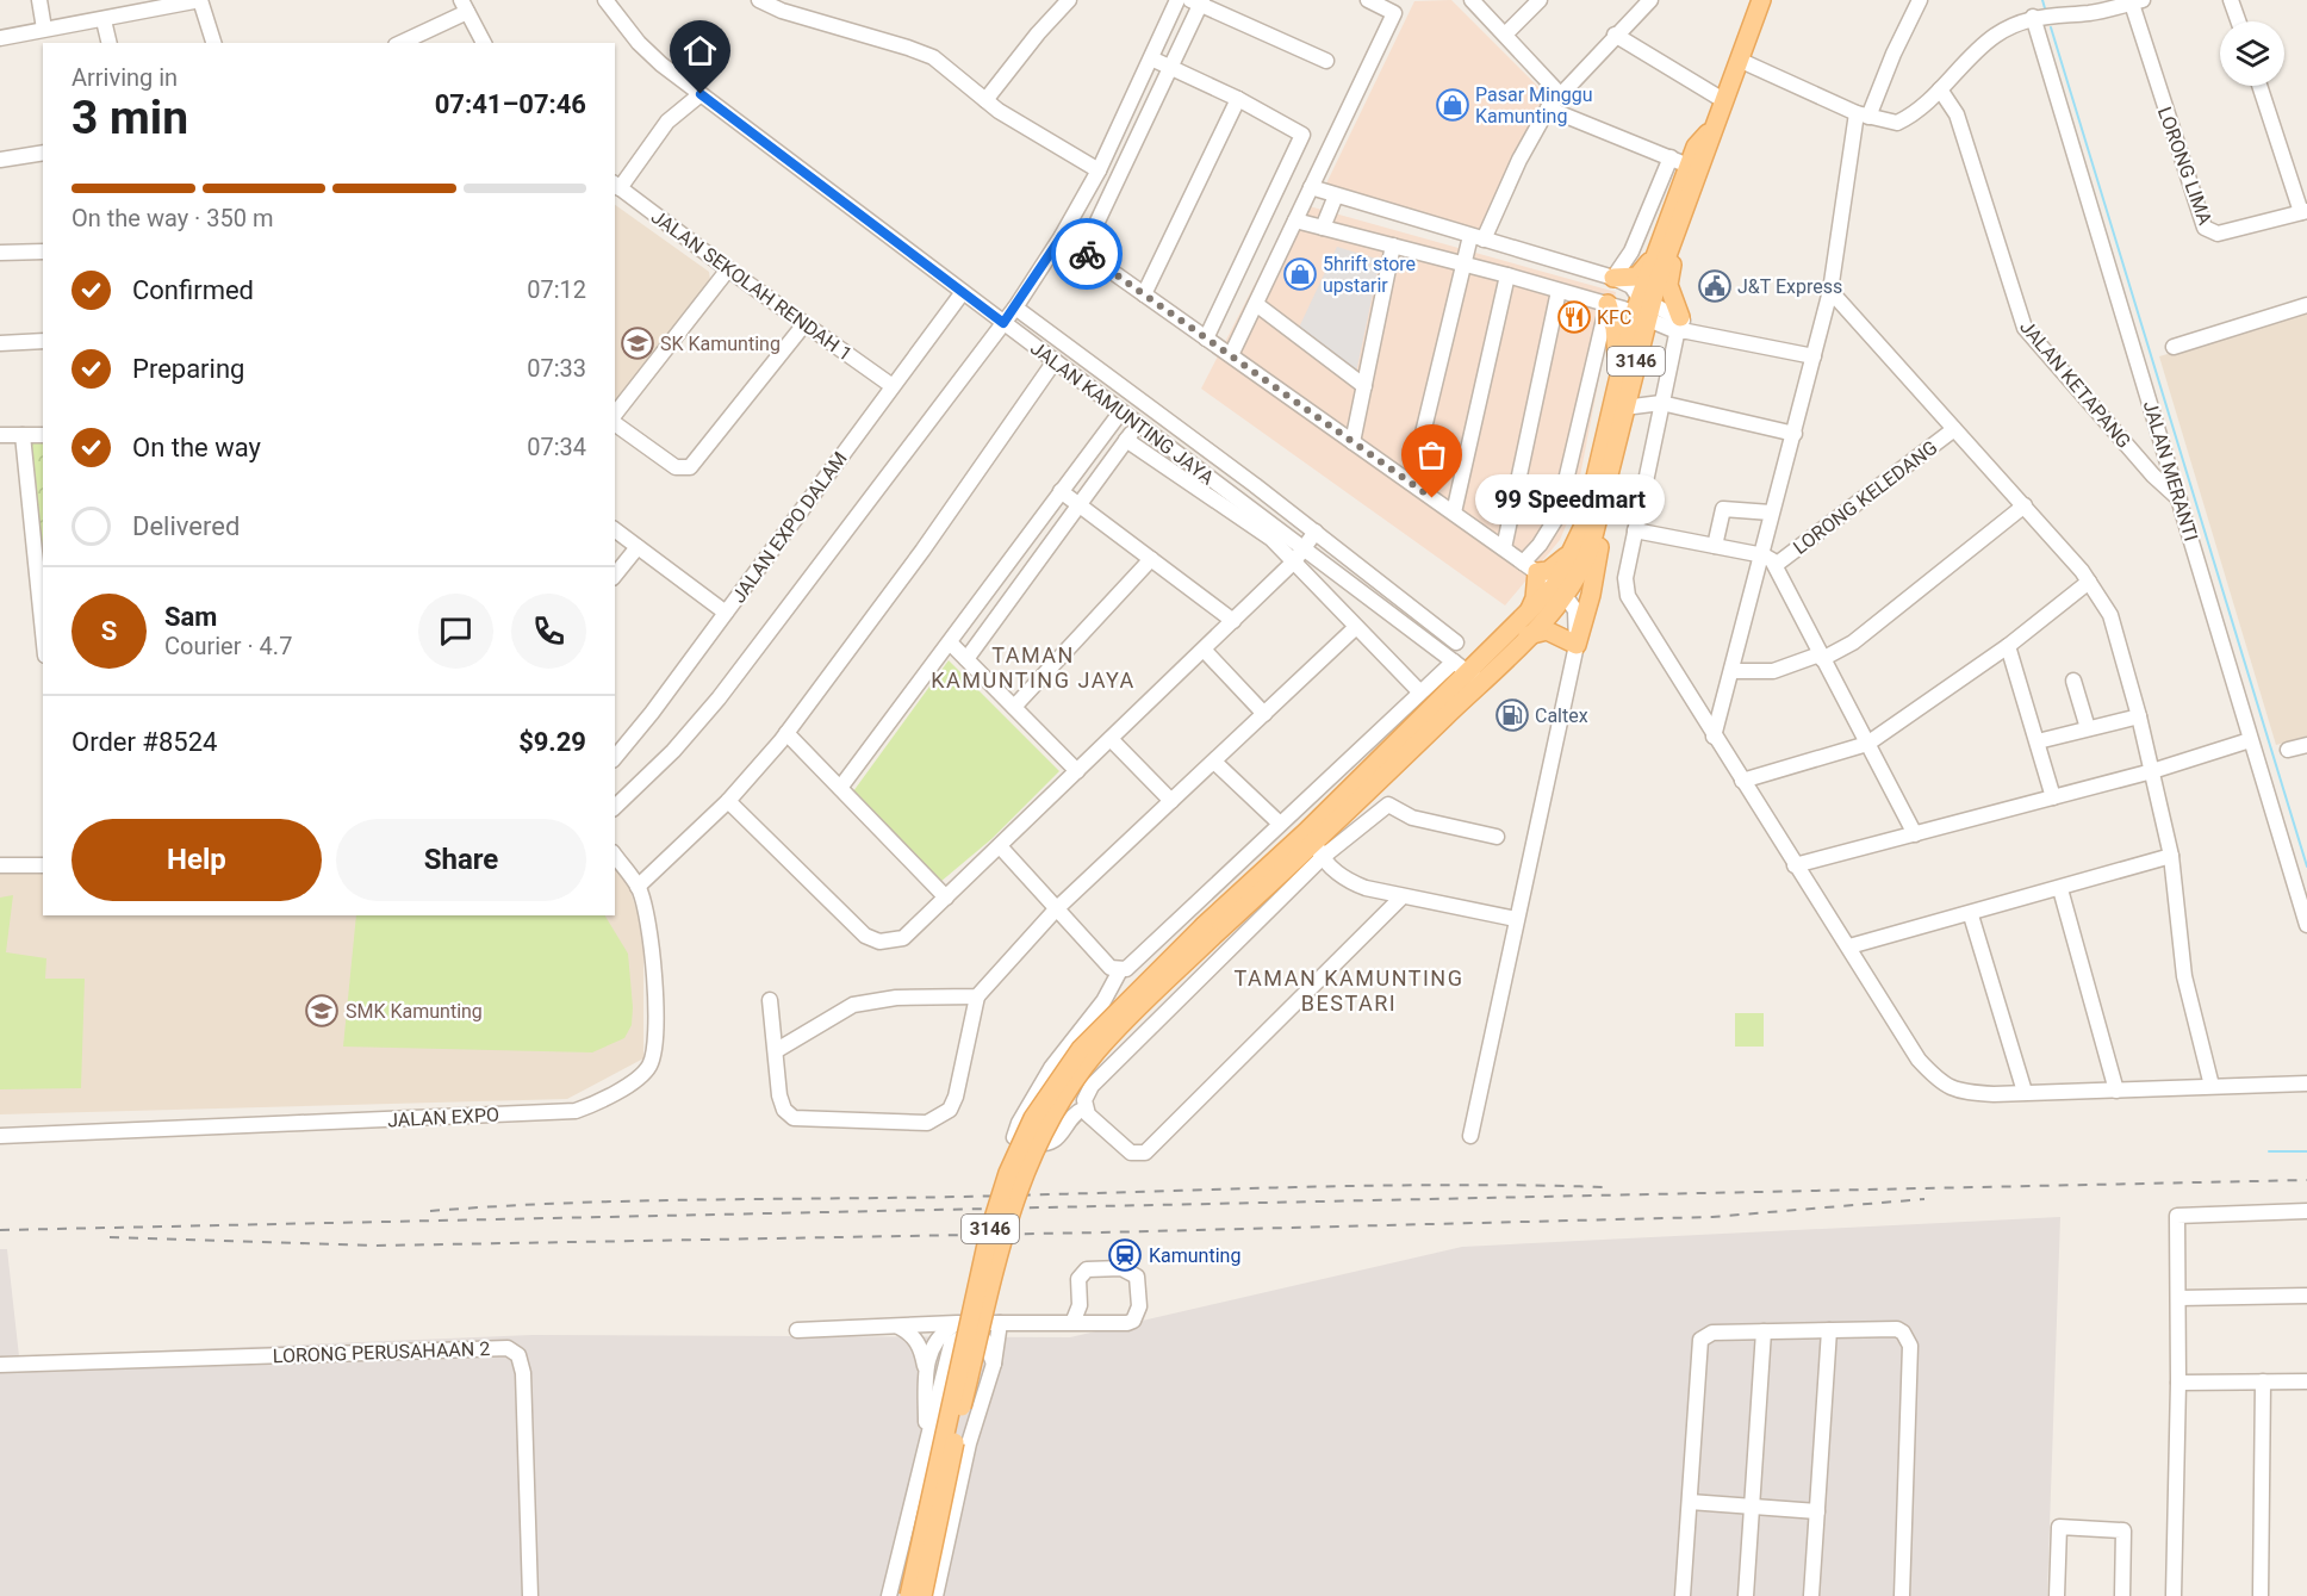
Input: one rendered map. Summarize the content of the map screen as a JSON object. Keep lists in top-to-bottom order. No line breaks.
{"streets":{"main road":["3146"],"street":["LORONG LIMA","JALAN SEKOLAH RENDAH 1","JALAN KETAPANG","JALAN KAMUNTING JAYA","JALAN MERANTI","LORONG KELEDANG","JALAN EXPO DALAM","JALAN EXPO","LORONG PERUSAHAAN 2"]},"crossings":[["JALAN SEKOLAH RENDAH 1","JALAN EXPO DALAM"],["3146","JALAN KAMUNTING JAYA"],["JALAN KETAPANG","JALAN MERANTI"],["JALAN KAMUNTING JAYA","JALAN EXPO DALAM"]],"districts":["TAMAN KAMUNTING JAYA","TAMAN KAMUNTING BESTARI"],"places":{"shop":["Pasar Minggu Kamunting","5hrift store upstarir"],"public building":["J&T Express"],"restaurant":["KFC"],"school or university":["SK Kamunting","SMK Kamunting"],"other":["99 Speedmart"],"fuel station":["Caltex"],"station":["Kamunting"]},"page":{"heading":["3 min","Arriving in","07:41–07:46"],"panel":["Sam","Courier · 4.7","Order #8524","$9.29"],"bar":"On the way · 350 m","list":[["Confirmed","07:12"],["Preparing","07:33"],["On the way","07:34"],"Delivered"],"bubble":"99 Speedmart","round":"S","buttons":["Help","Share"]}}
